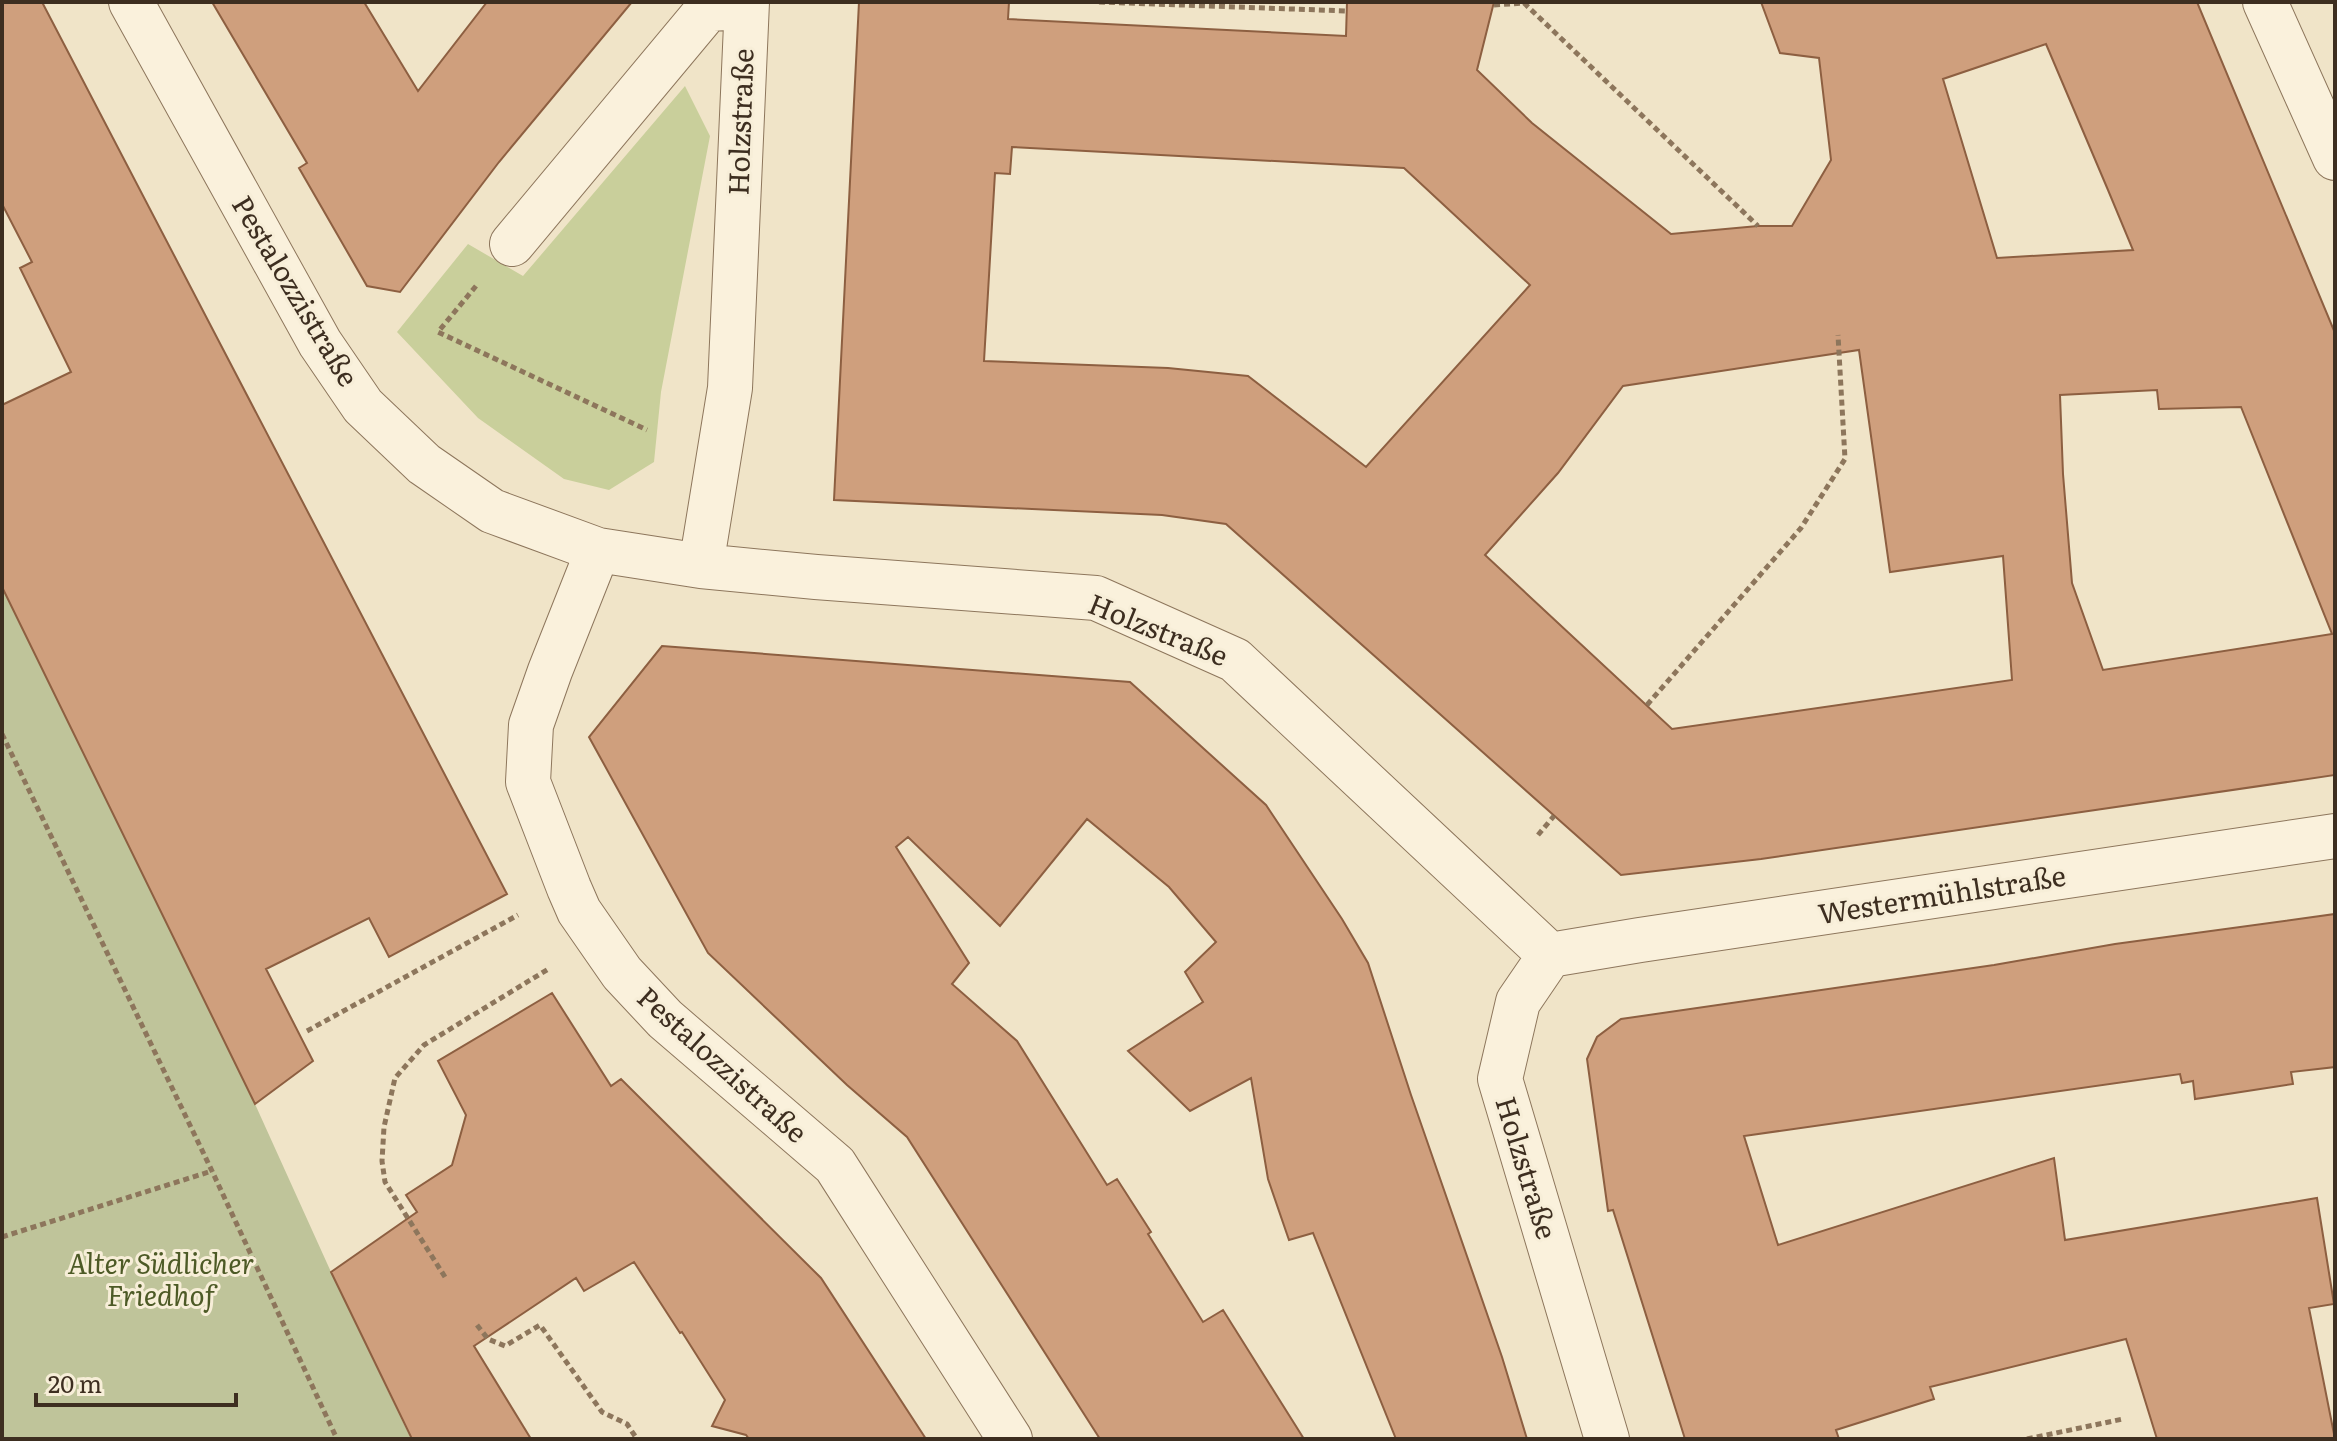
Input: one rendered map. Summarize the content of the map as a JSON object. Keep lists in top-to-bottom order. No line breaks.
{"streets":{"street":["Holzstraße","Pestalozzistraße","Westermühlstraße"]},"crossings":[["Holzstraße","Westermühlstraße"]],"parks":["Alter Südlicher Friedhof"],"scale_bar":"20 m"}
